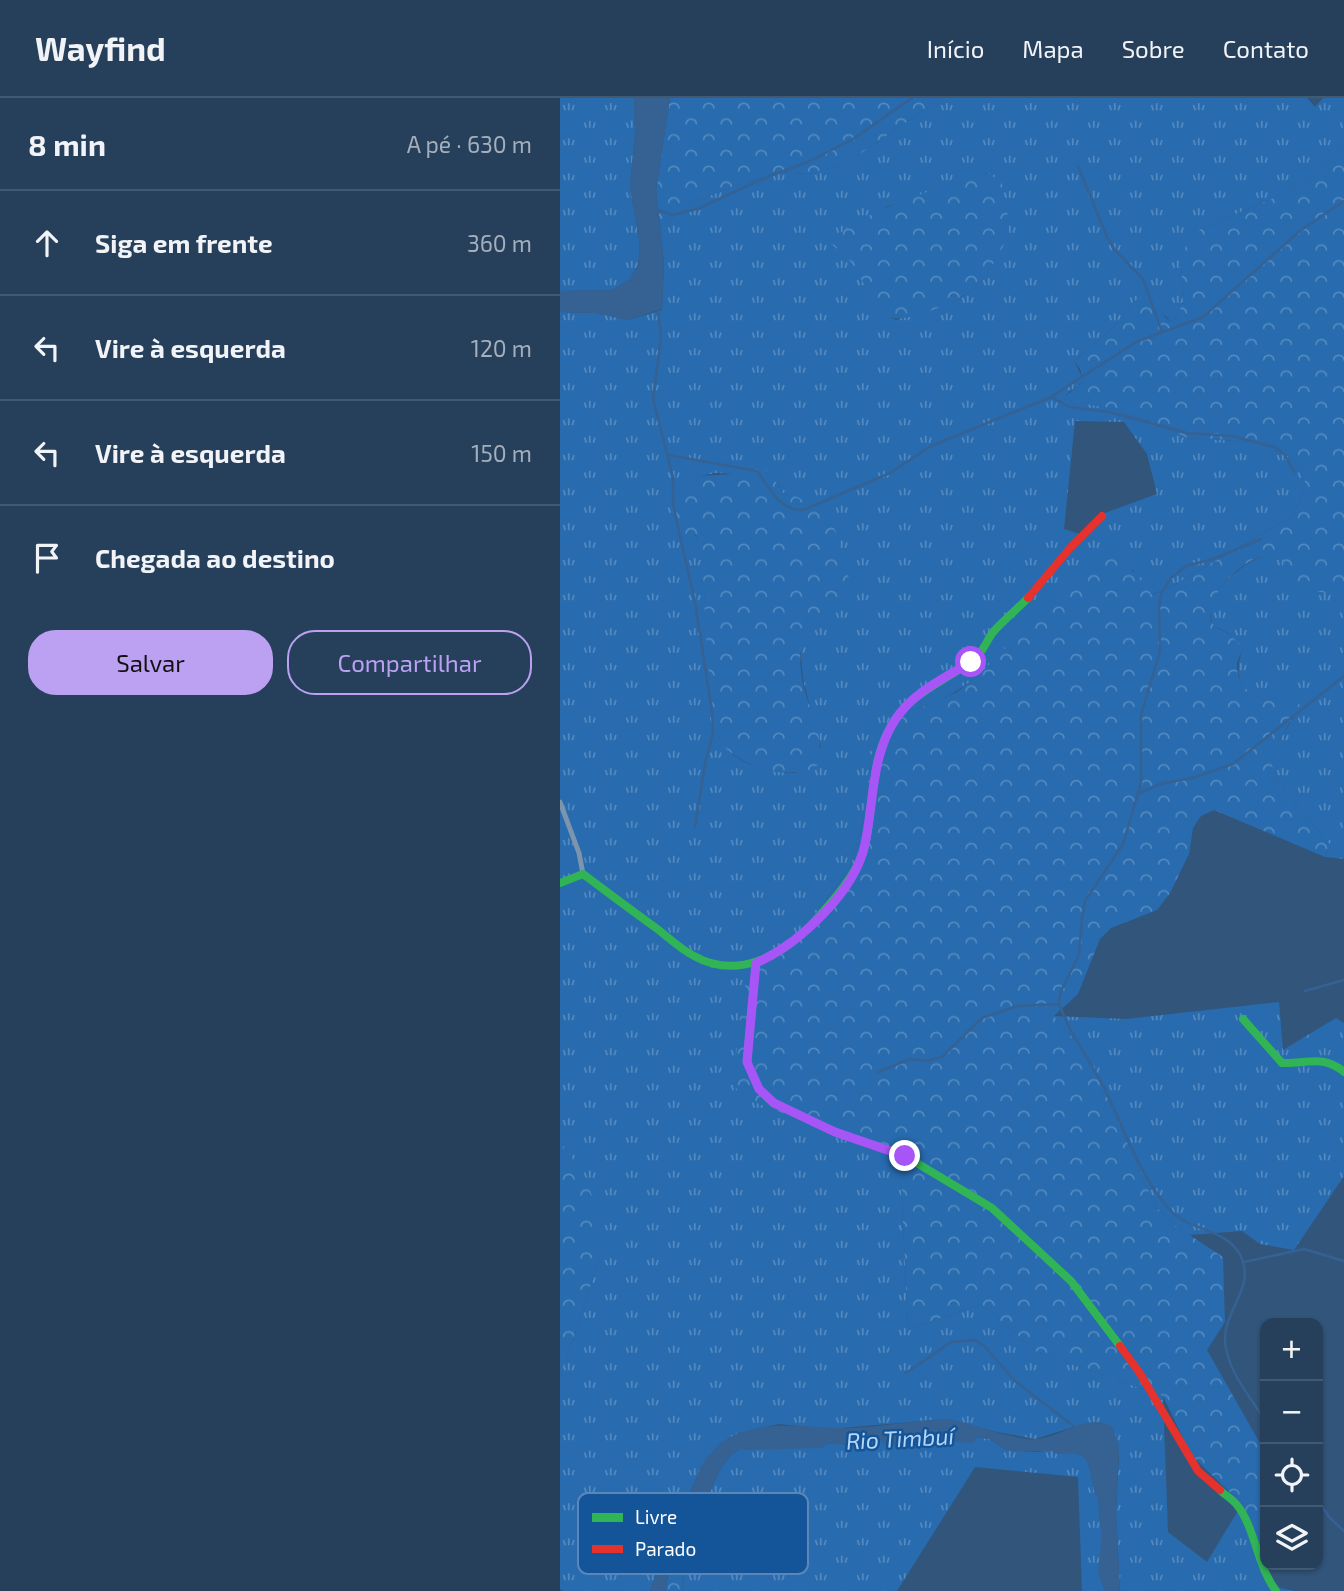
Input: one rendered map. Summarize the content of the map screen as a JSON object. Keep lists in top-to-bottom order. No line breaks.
{"water":["Rio Timbuí"],"legend":["Livre","Parado"],"page":{"header":"Wayfind","nav":["Início","Mapa","Sobre","Contato"],"heading":["8 min","A pé · 630 m"],"list":[["Siga em frente","360 m"],["Vire à esquerda","120 m"],["Vire à esquerda","150 m"],"Chegada ao destino"],"buttons":["Salvar","Compartilhar"],"map_buttons":["+","−"]}}
